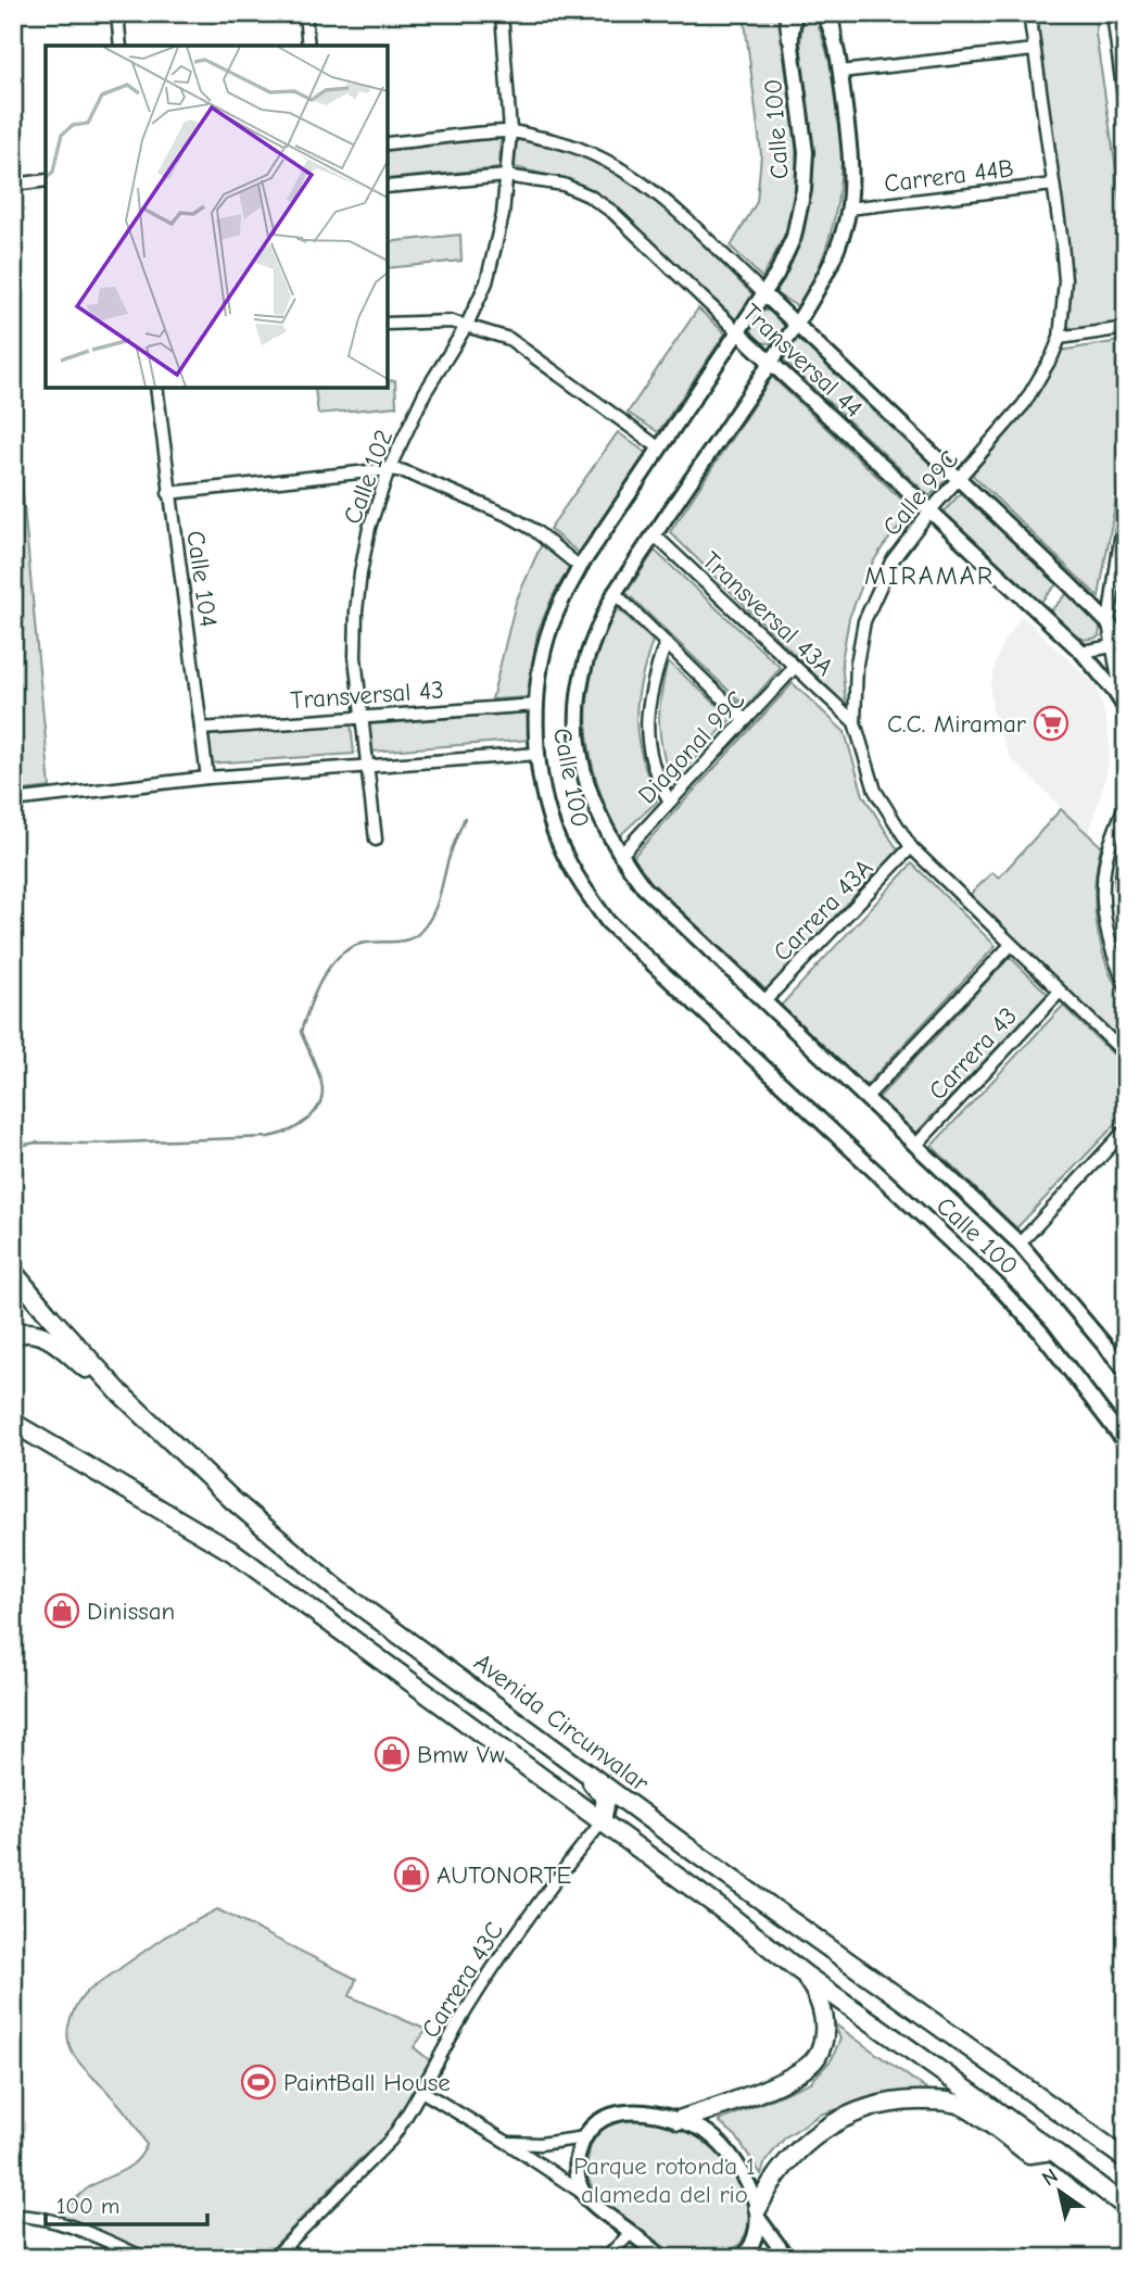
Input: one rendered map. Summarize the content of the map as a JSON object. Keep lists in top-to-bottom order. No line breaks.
{"streets":{"highway":["Avenida Circunvalar"],"street":["Calle 100","Carrera 44B","Transversal 44","Calle 102","Calle 99C","Calle 104","Transversal 43A","Transversal 43","Diagonal 99C","Carrera 43A","Carrera 43","Carrera 43C"]},"crossings":[["Calle 100","Carrera 44B"],["Calle 100","Transversal 44"],["Calle 100","Transversal 43A"],["Calle 100","Transversal 43"],["Calle 100","Diagonal 99C"],["Calle 100","Carrera 43A"],["Calle 100","Carrera 43"],["Carrera 44B","Calle 99C"],["Transversal 44","Calle 102"],["Transversal 44","Calle 99C"],["Calle 102","Transversal 43"],["Calle 99C","Transversal 43A"],["Calle 99C","Carrera 43A"],["Calle 99C","Carrera 43"],["Calle 104","Transversal 43"],["Transversal 43A","Diagonal 99C"]],"districts":["MIRAMAR"],"parks":["Parque rotonda 1 alameda del rio"],"places":{"supermarket":["C.C. Miramar"],"shop":["Dinissan","Bmw Vw","AUTONORTE"],"sports":["PaintBall House"]},"scale_bar":"100 m","north":"top left"}
